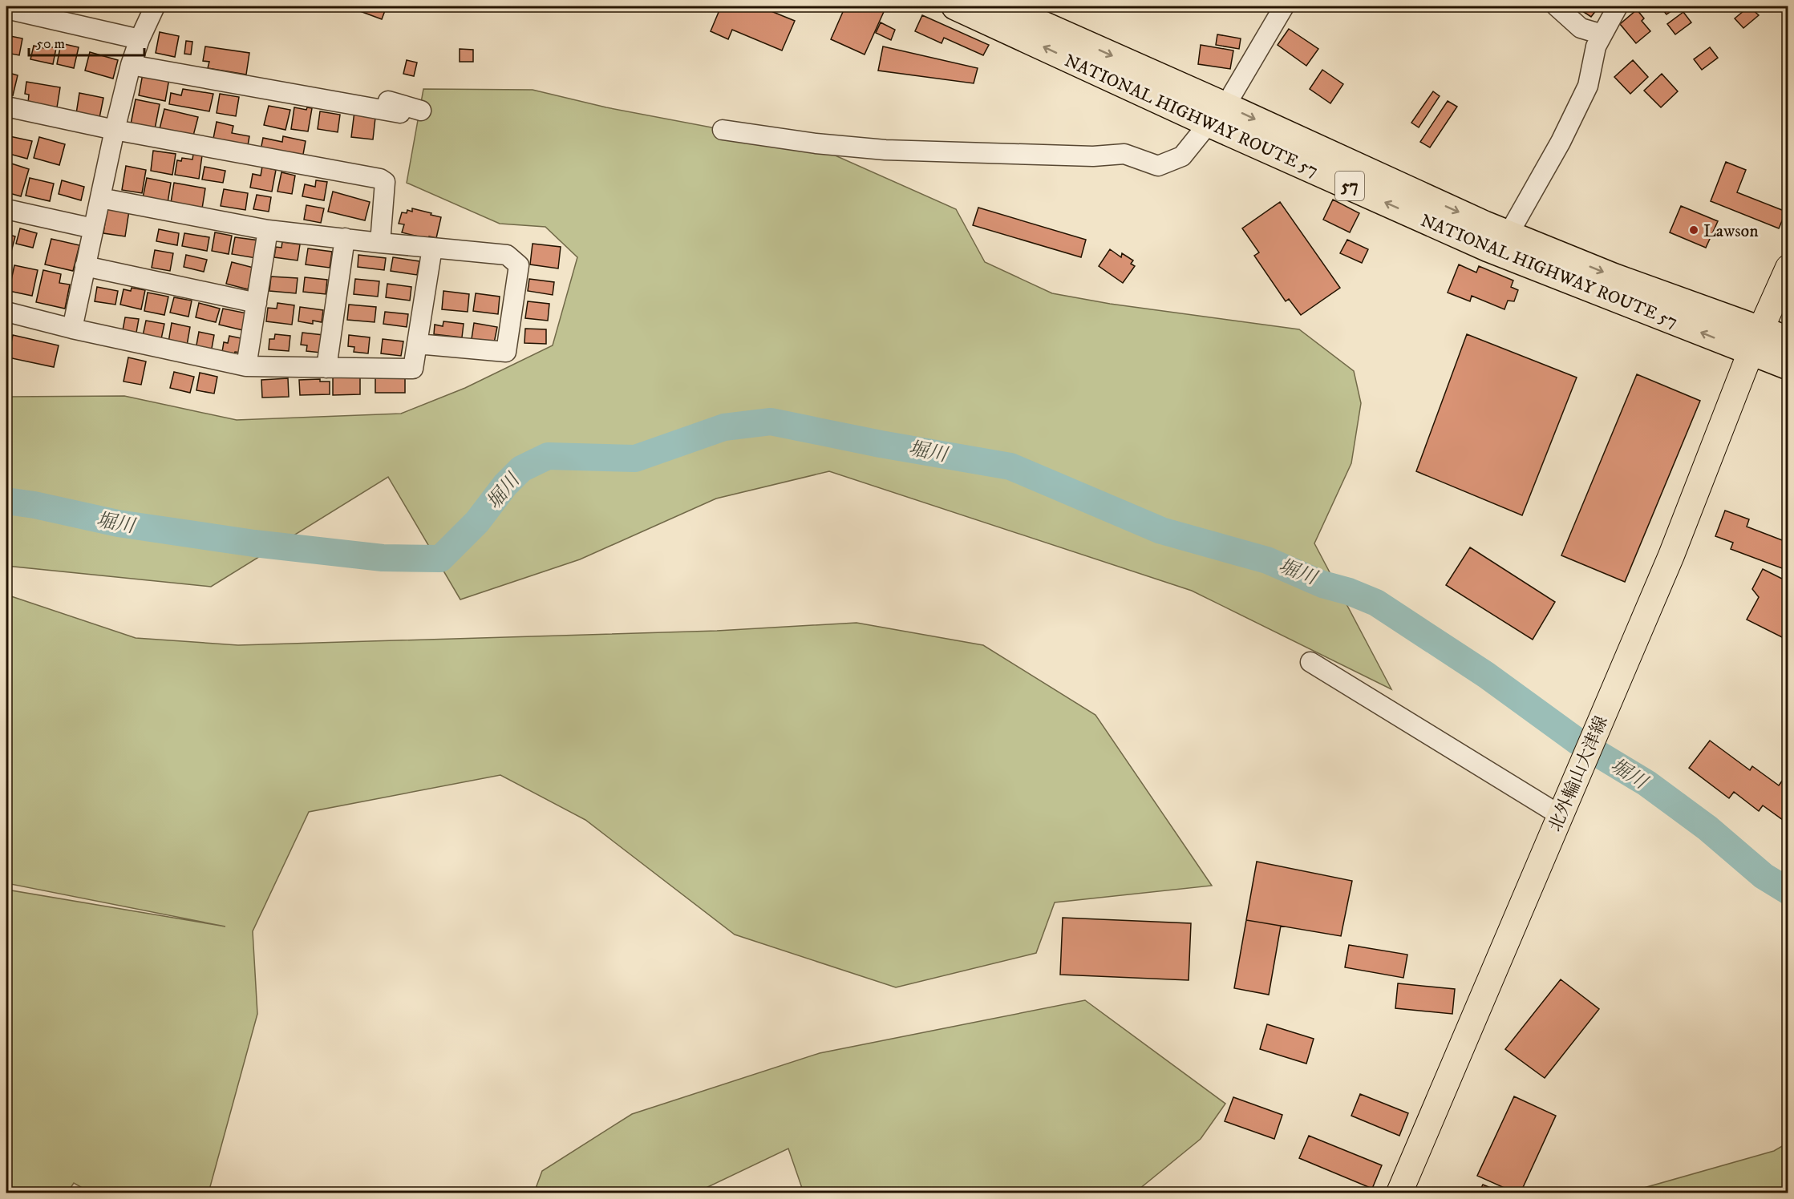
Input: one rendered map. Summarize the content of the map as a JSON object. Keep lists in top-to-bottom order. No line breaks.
{"streets":{"highway":["NATIONAL HIGHWAY ROUTE 57","57"],"main road":["北外輪山大津線"]},"crossings":[["NATIONAL HIGHWAY ROUTE 57","57"],["NATIONAL HIGHWAY ROUTE 57","北外輪山大津線"],["57","北外輪山大津線"]],"water":["堀川"],"places":["Lawson"],"scale_bar":"50 m"}
